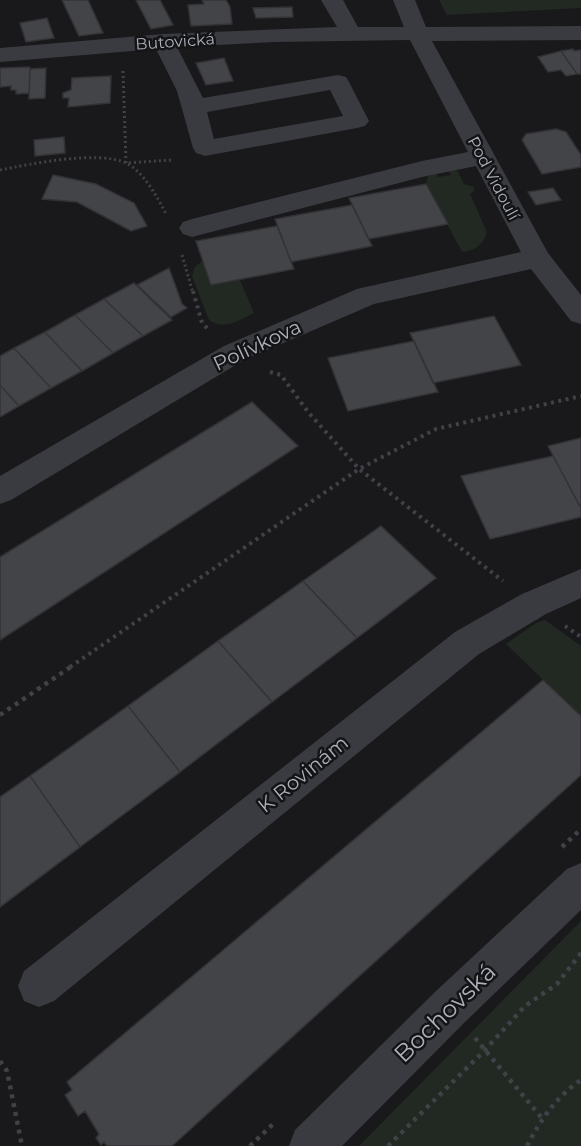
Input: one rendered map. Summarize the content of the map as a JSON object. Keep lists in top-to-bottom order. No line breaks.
{"streets":{"street":["Butovická","Pod Vidoulí","Polívkova","K Rovinám","Bochovská"]},"crossings":[["Butovická","Pod Vidoulí"],["Pod Vidoulí","Polívkova"]]}
